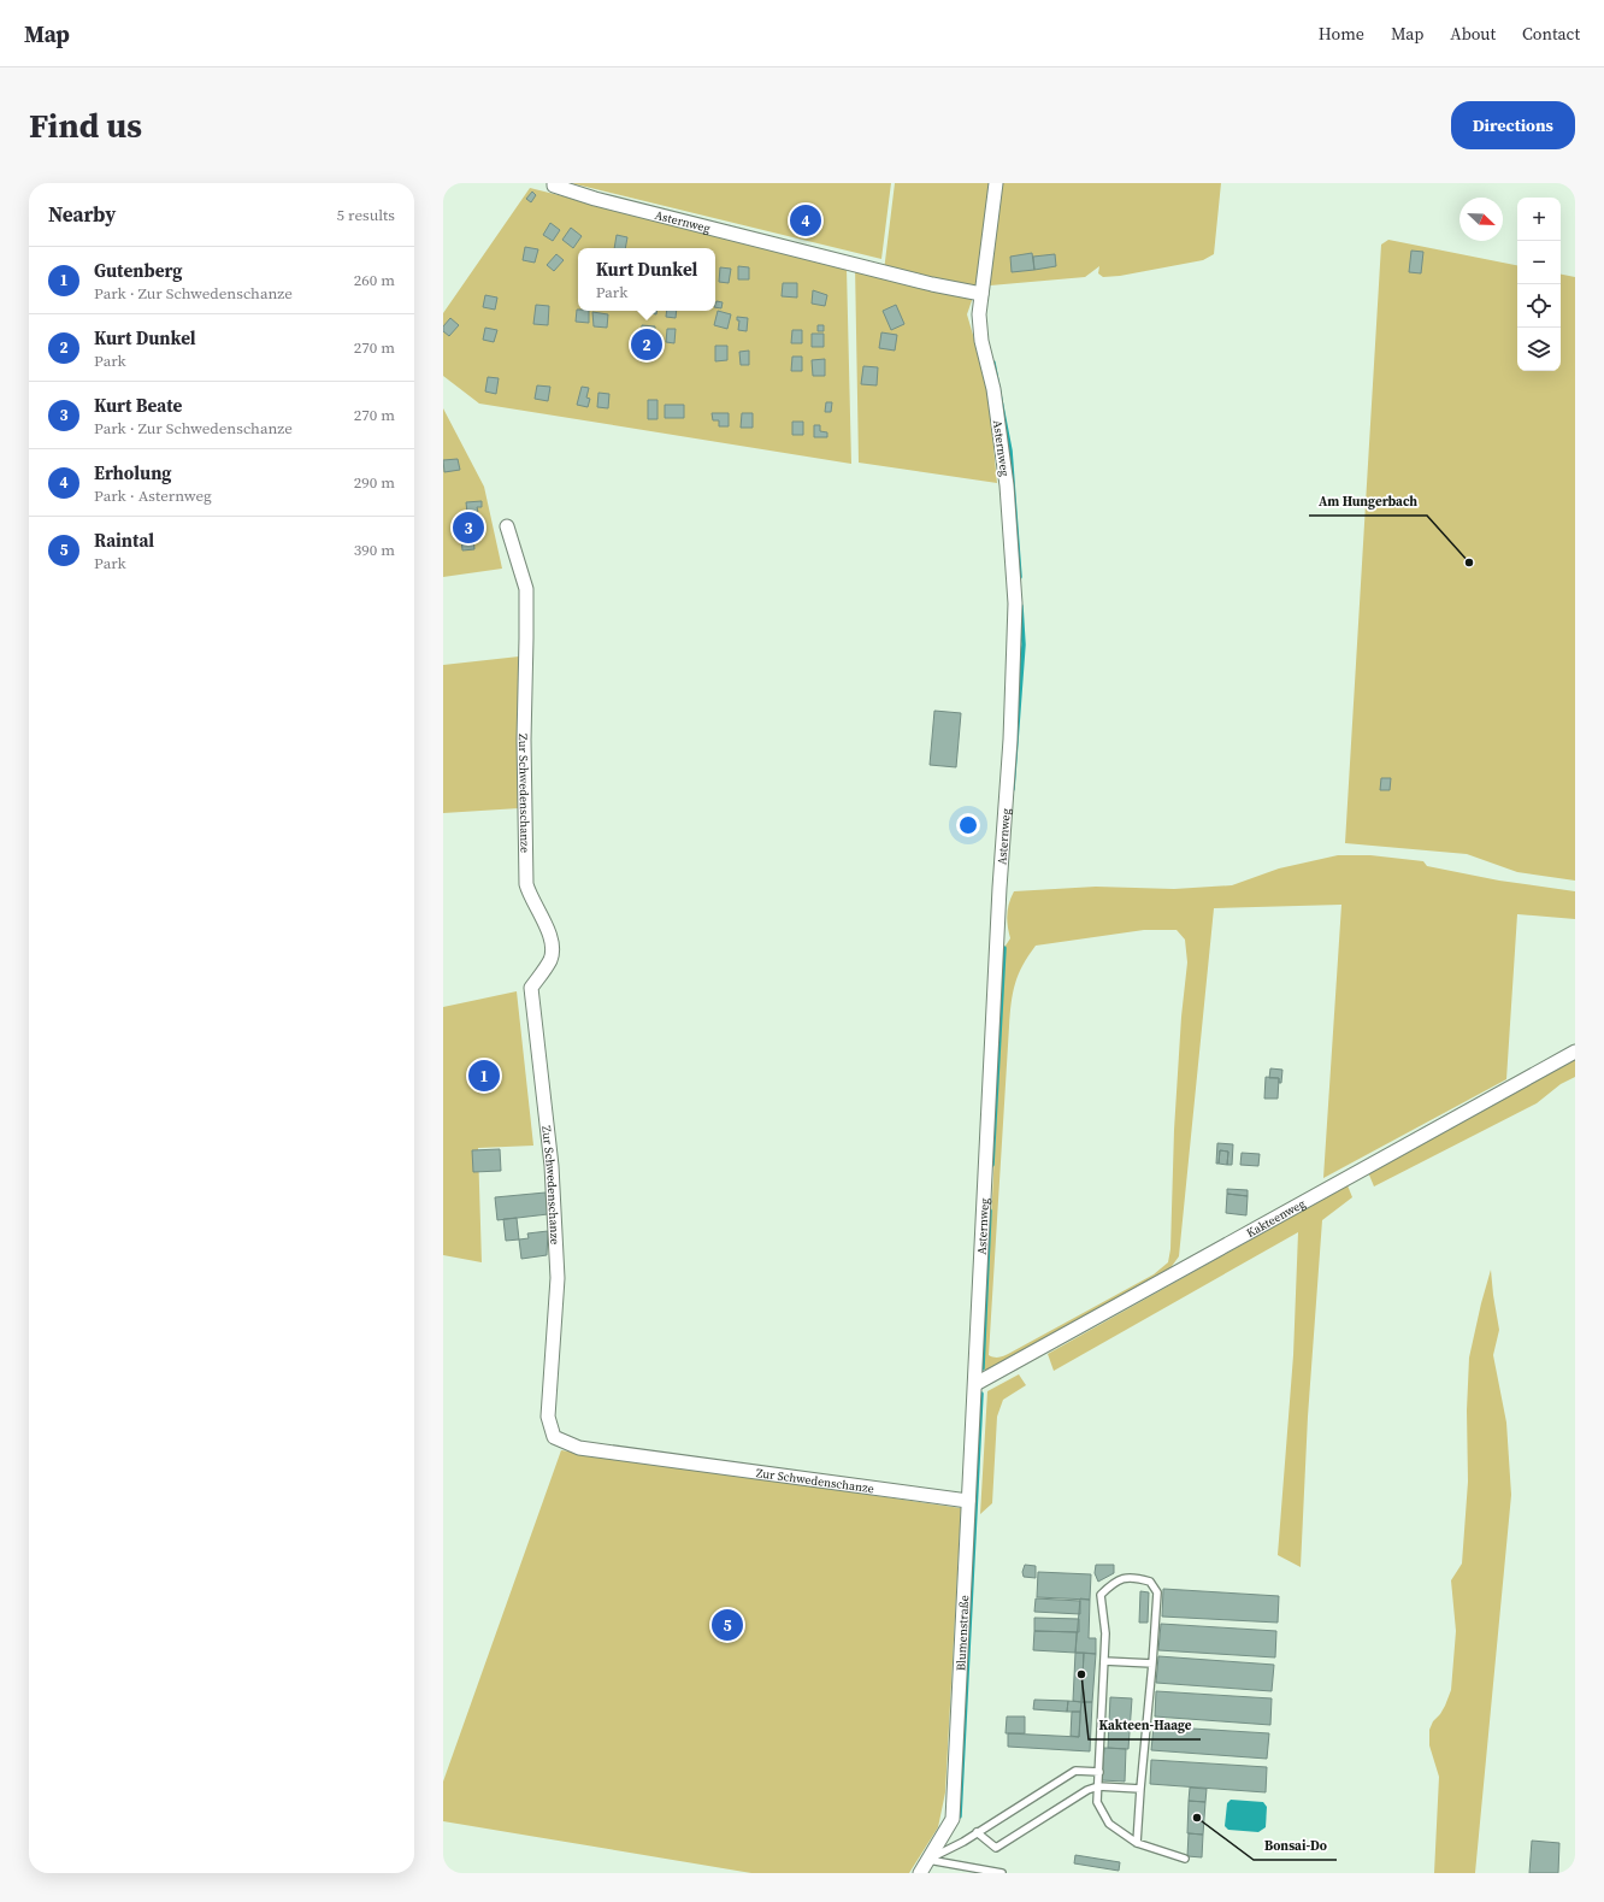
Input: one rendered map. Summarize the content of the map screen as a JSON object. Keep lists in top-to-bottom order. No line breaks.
{"streets":{"street":["Asternweg","Zur Schwedenschanze","Kakteenweg","Blumenstraße"]},"crossings":[["Asternweg","Kakteenweg"],["Asternweg","Blumenstraße"],["Zur Schwedenschanze","Blumenstraße"],["Kakteenweg","Blumenstraße"]],"places":["Am Hungerbach","Kakteen-Haage","Bonsai-Do"],"north":"bottom right","page":{"header":"Map","nav":["Home","Map","About","Contact"],"buttons":"Directions","title":"Find us","heading":["Nearby","5 results"],"map_buttons":["+","−"],"pins":["4","2","3","1","5"],"list":[{"mark":"1","name":"Gutenberg","note":"Park · Zur Schwedenschanze","value":"260 m"},{"mark":"2","name":"Kurt Dunkel","note":"Park","value":"270 m"},{"mark":"3","name":"Kurt Beate","note":"Park · Zur Schwedenschanze","value":"270 m"},{"mark":"4","name":"Erholung","note":"Park · Asternweg","value":"290 m"},{"mark":"5","name":"Raintal","note":"Park","value":"390 m"}],"popup":["Kurt Dunkel","Park"]}}
